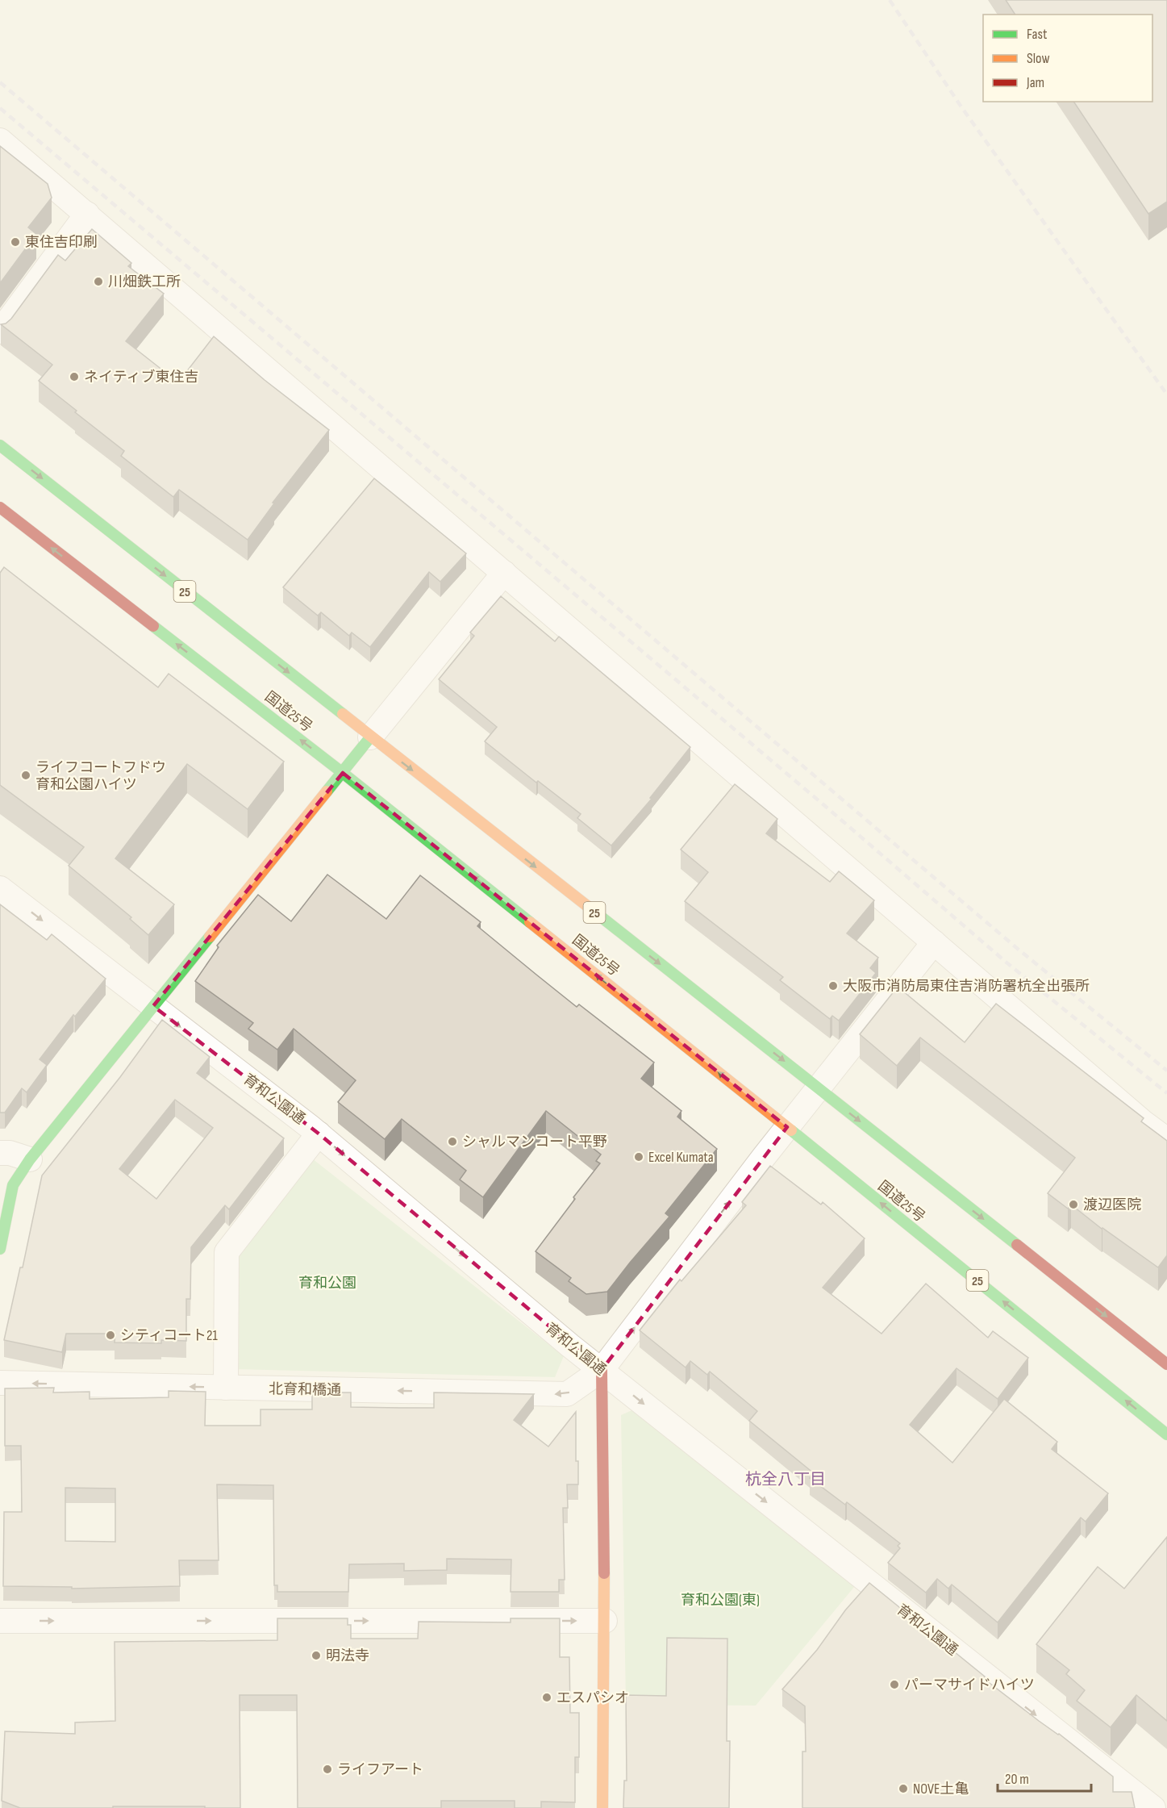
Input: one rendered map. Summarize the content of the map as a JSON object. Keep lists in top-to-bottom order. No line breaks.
{"streets":{"main road":["25","国道25号"],"street":["育和公園通","北育和橋通"]},"crossings":[["国道25号","北育和橋通"],["育和公園通","北育和橋通"]],"one_way":["育和公園通"],"districts":["杭全八丁目"],"parks":["育和公園","育和公園(東)"],"places":["東住吉印刷","川畑鉄工所","ネイティブ東住吉","ライフコートフドウ 育和公園ハイツ","大阪市消防局東住吉消防署杭全出張所","シャルマンコート平野","Excel Kumata","渡辺医院","シティコート21","明法寺","パーマサイドハイツ","エスパシオ","ライフアート","NOVE土亀"],"legend":["Fast","Slow","Jam"],"scale_bar":"20 m"}
